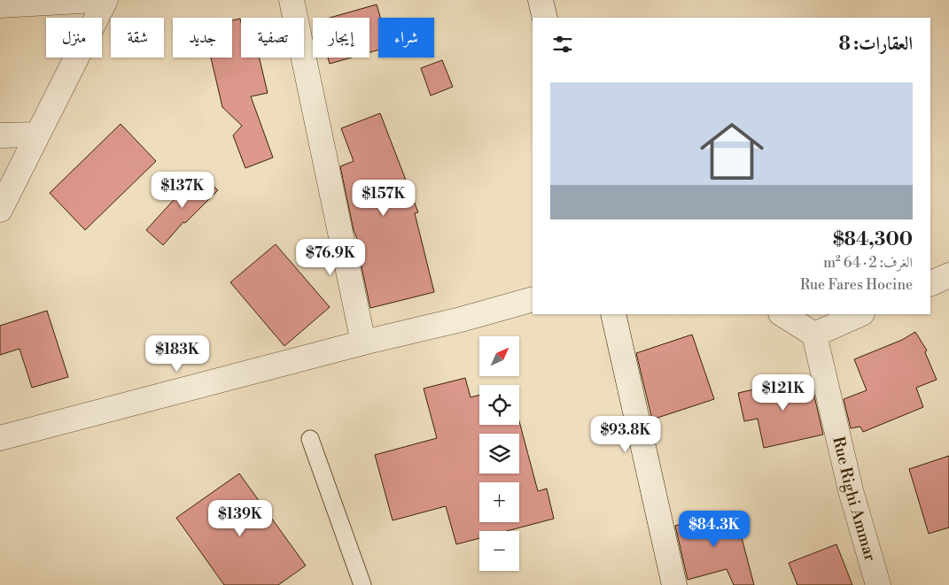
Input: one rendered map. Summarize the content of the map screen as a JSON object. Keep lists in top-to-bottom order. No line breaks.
{"streets":{"street":["Rue Righi Ammar"]},"north":"top right","page":{"chip":["شراء","إيجار","تصفية","جديد","شقة","منزل"],"heading":"العقارات: 8","list":[{"name":"$84,300","note":"الغرف: 2 · 64 m² · Rue Fares Hocine"}],"price":["$137K","$157K","$76.9K","$183K","$121K","$93.8K","$139K","$84.3K"],"map_buttons":["+","−"]}}
